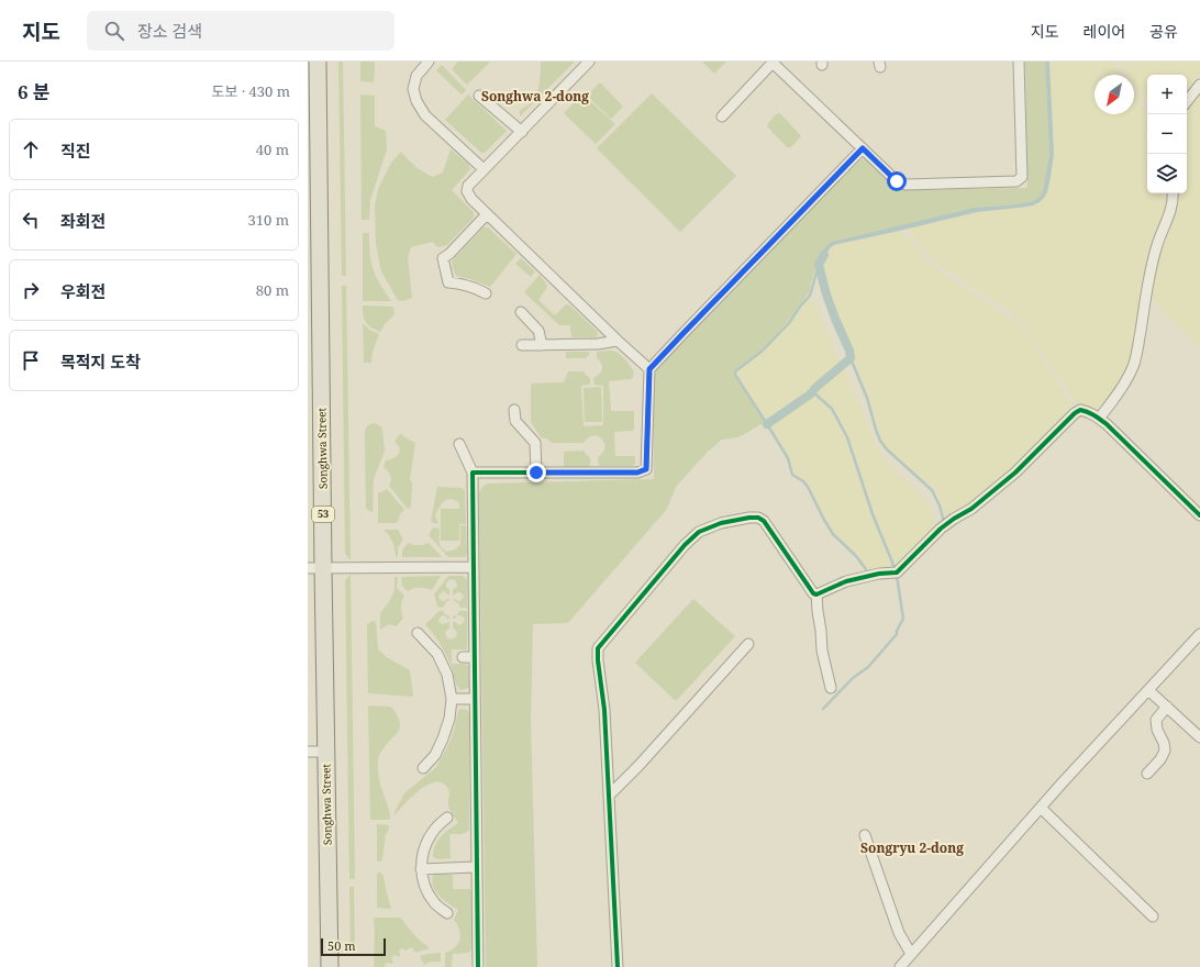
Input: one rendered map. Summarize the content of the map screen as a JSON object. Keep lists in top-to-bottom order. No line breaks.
{"streets":{"main road":["Songhwa Street","53"]},"districts":["Songhwa 2-dong","Songryu 2-dong"],"scale_bar":"50 m","north":"bottom left","page":{"header":"지도","search":"장소 검색","nav":["지도","레이어","공유"],"heading":["6 분","도보 · 430 m"],"map_buttons":["+","−"],"list":[["직진","40 m"],["좌회전","310 m"],["우회전","80 m"],"목적지 도착"],"scale":"50 m"}}
